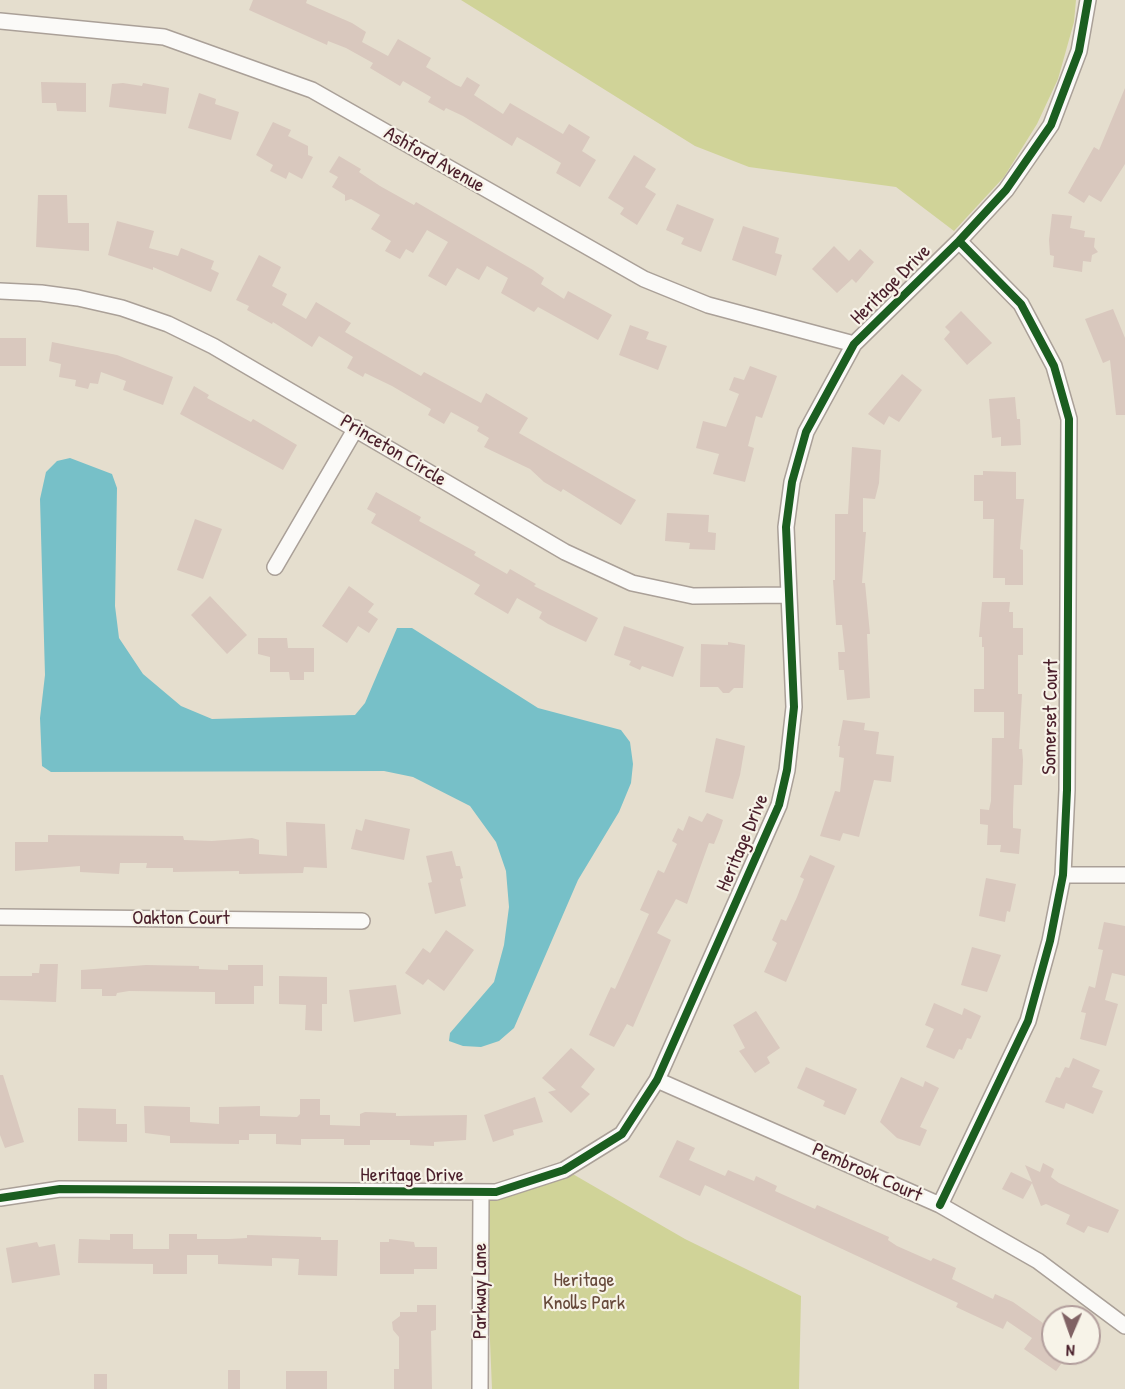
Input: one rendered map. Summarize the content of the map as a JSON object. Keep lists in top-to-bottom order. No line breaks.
{"streets":{"street":["Ashford Avenue","Heritage Drive","Princeton Circle","Somerset Court","Oakton Court","Pembrook Court","Parkway Lane"]},"crossings":[["Ashford Avenue","Heritage Drive"],["Heritage Drive","Princeton Circle"],["Heritage Drive","Somerset Court"],["Heritage Drive","Pembrook Court"],["Heritage Drive","Parkway Lane"],["Somerset Court","Pembrook Court"]],"parks":["Heritage Knolls Park"],"north":"bottom"}
